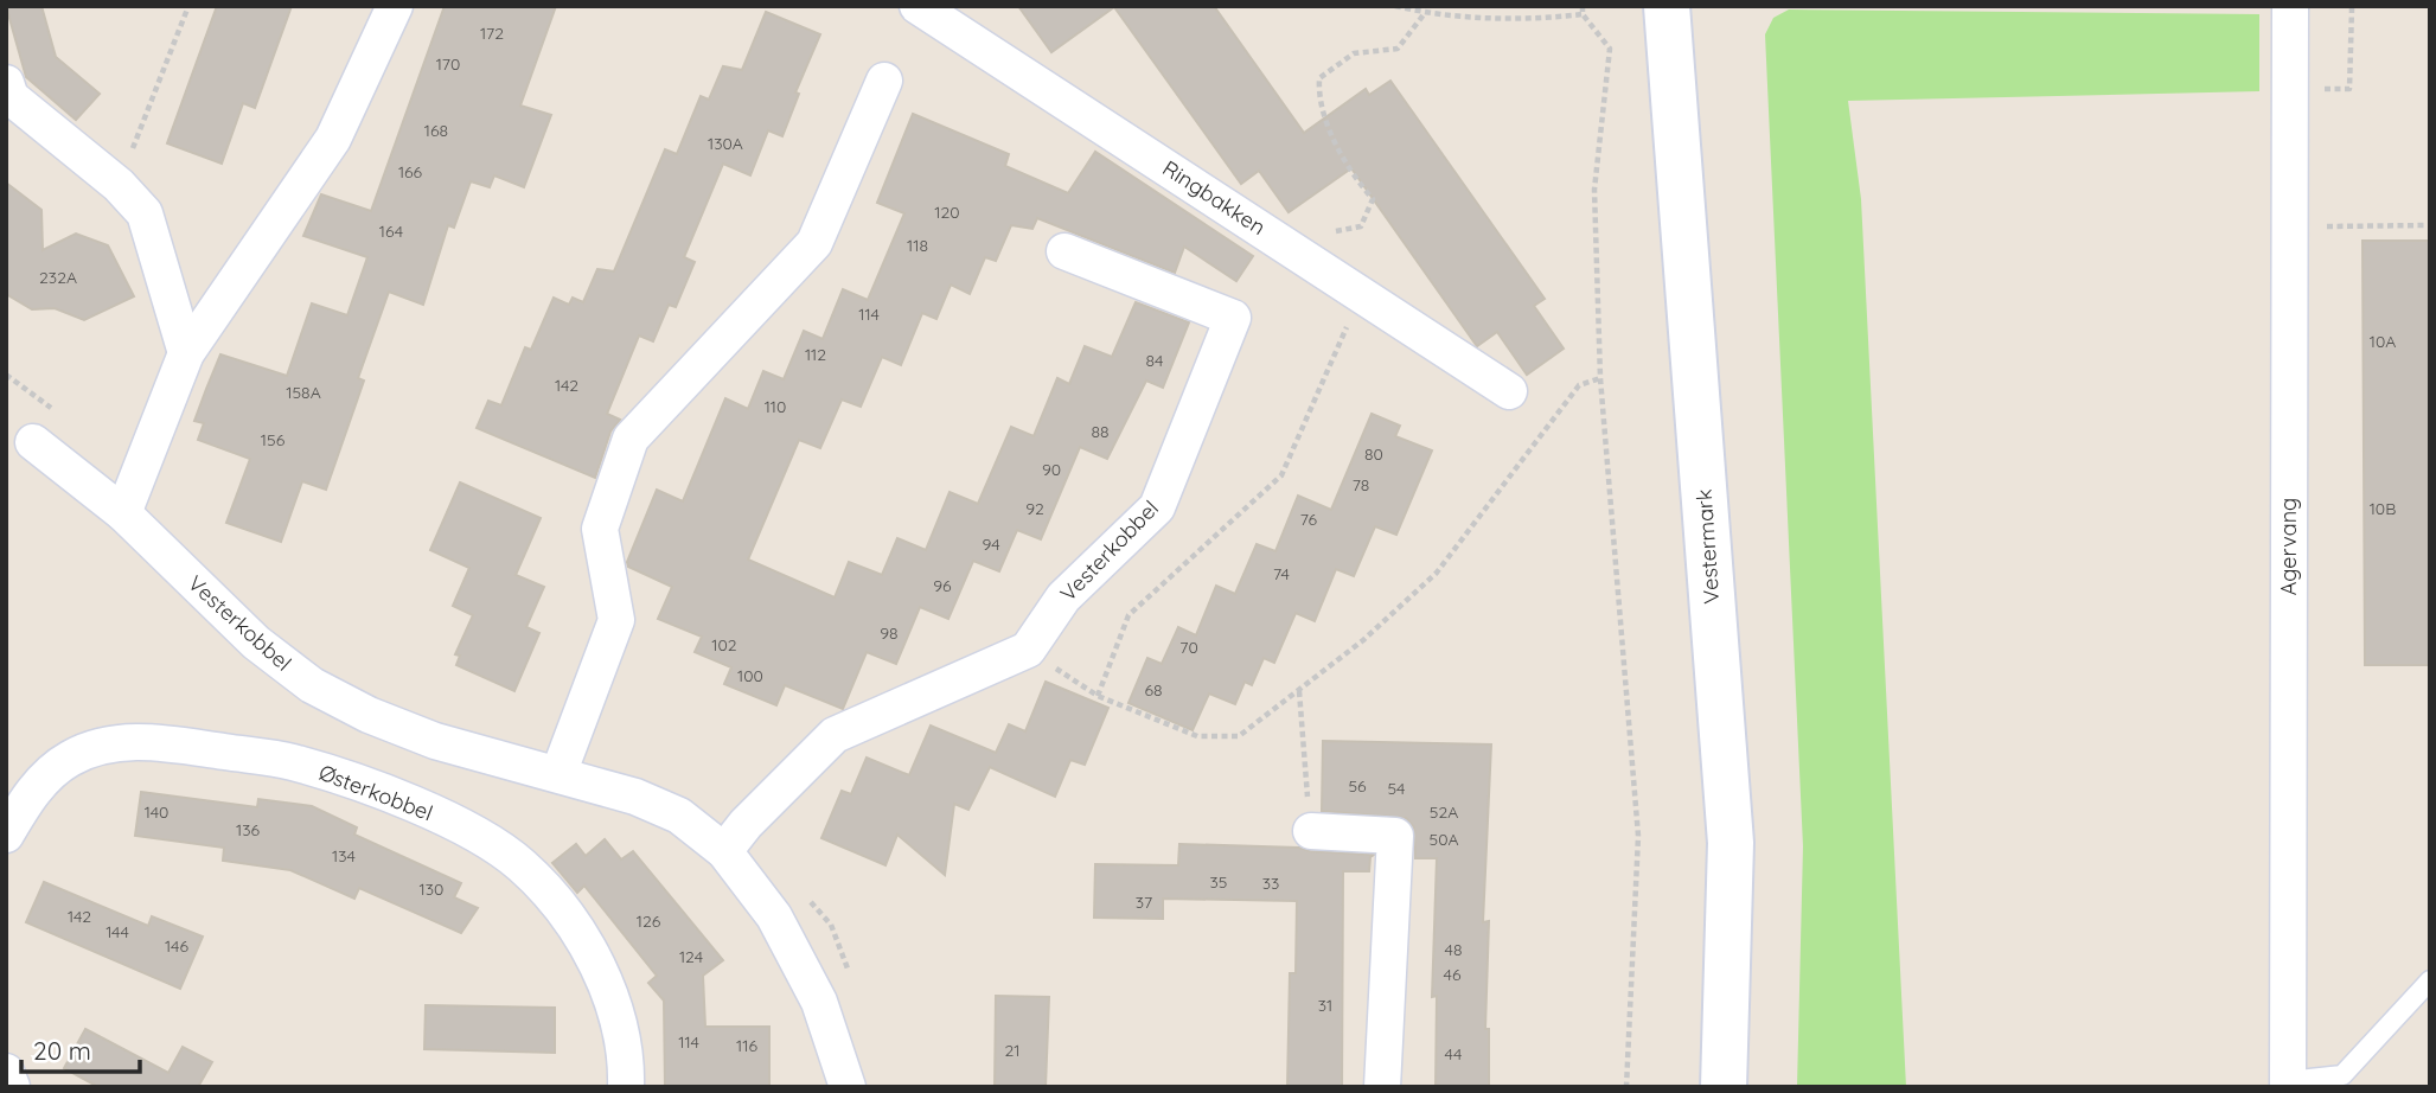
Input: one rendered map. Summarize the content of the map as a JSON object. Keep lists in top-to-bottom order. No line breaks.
{"streets":{"street":["Ringbakken","Vestermark","Agervang","Vesterkobbel","Østerkobbel"]},"house_numbers":["172","170","168","130A","166","120","164","118","232A","114","10A","112","84","142","158A","110","88","156","80","90","78","92","10B","76","94","74","96","98","102","70","100","68","56","54","140","52A","136","50A","134","35","33","130","37","142","126","144","146","48","124","46","31","114","116","21","44"],"scale_bar":"20 m"}
